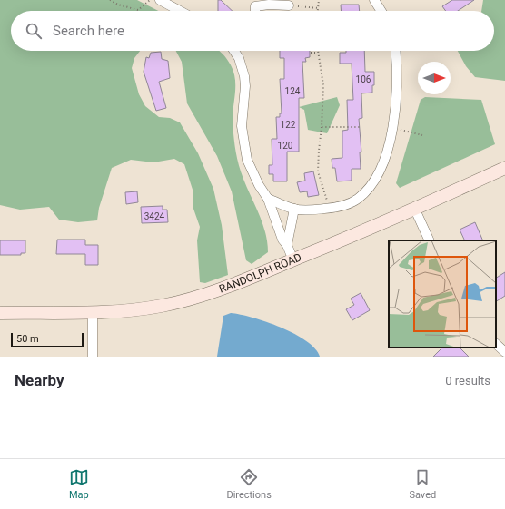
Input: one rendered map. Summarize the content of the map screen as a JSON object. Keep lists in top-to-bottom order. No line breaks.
{"streets":{"street":["RANDOLPH ROAD"]},"house_numbers":["106","124","122","120","3424"],"scale_bar":"50 m","north":"right","page":{"search":"Search here","scale":"50 m","heading":["Nearby","0 results"],"nav":["Map","Directions","Saved"]}}
